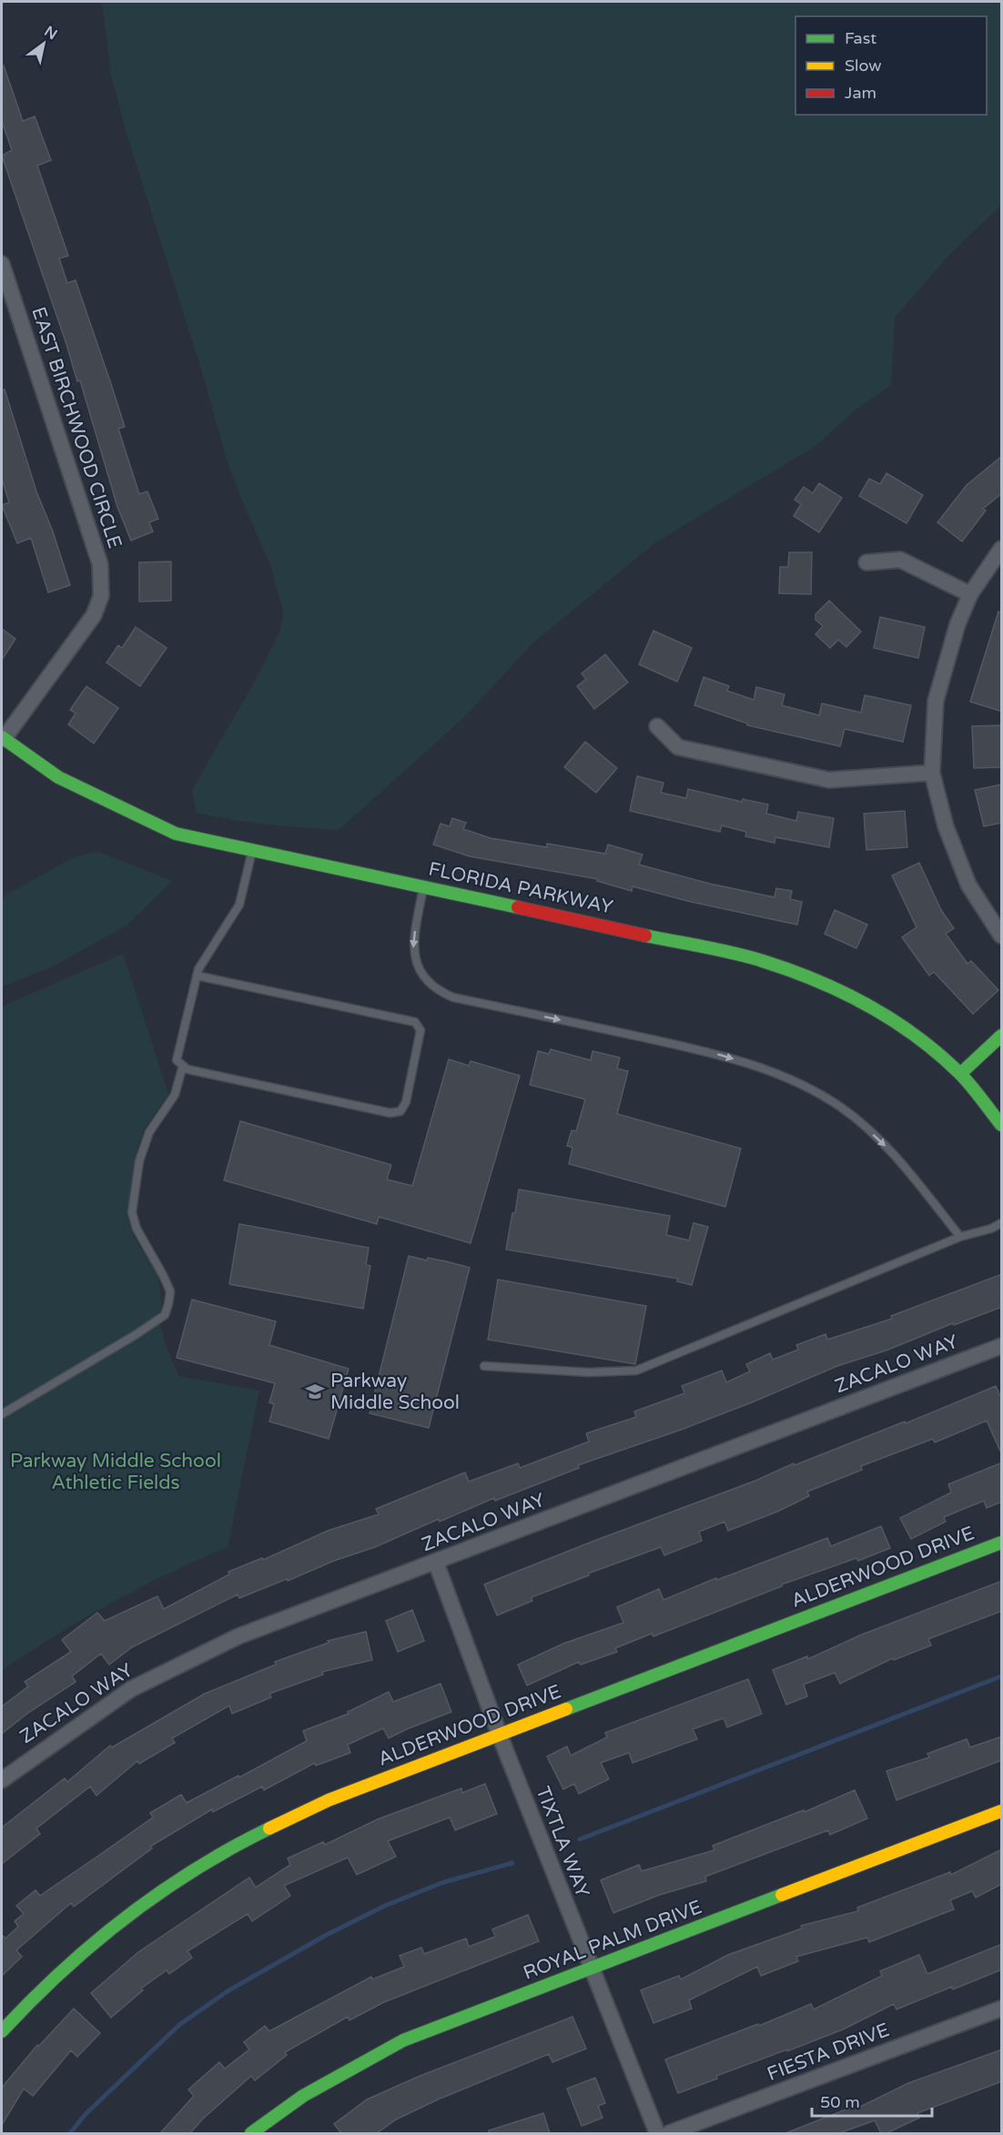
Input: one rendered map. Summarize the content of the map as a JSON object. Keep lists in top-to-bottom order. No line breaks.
{"streets":{"street":["EAST BIRCHWOOD CIRCLE","FLORIDA PARKWAY","ZACALO WAY","ALDERWOOD DRIVE","TIXTLA WAY","ROYAL PALM DRIVE","FIESTA DRIVE"]},"crossings":[["EAST BIRCHWOOD CIRCLE","FLORIDA PARKWAY"],["ZACALO WAY","TIXTLA WAY"],["ALDERWOOD DRIVE","TIXTLA WAY"],["TIXTLA WAY","ROYAL PALM DRIVE"]],"parks":["Parkway Middle School Athletic Fields"],"places":{"school or university":["Parkway Middle School"]},"legend":["Fast","Slow","Jam"],"scale_bar":"50 m","north":"top right"}
